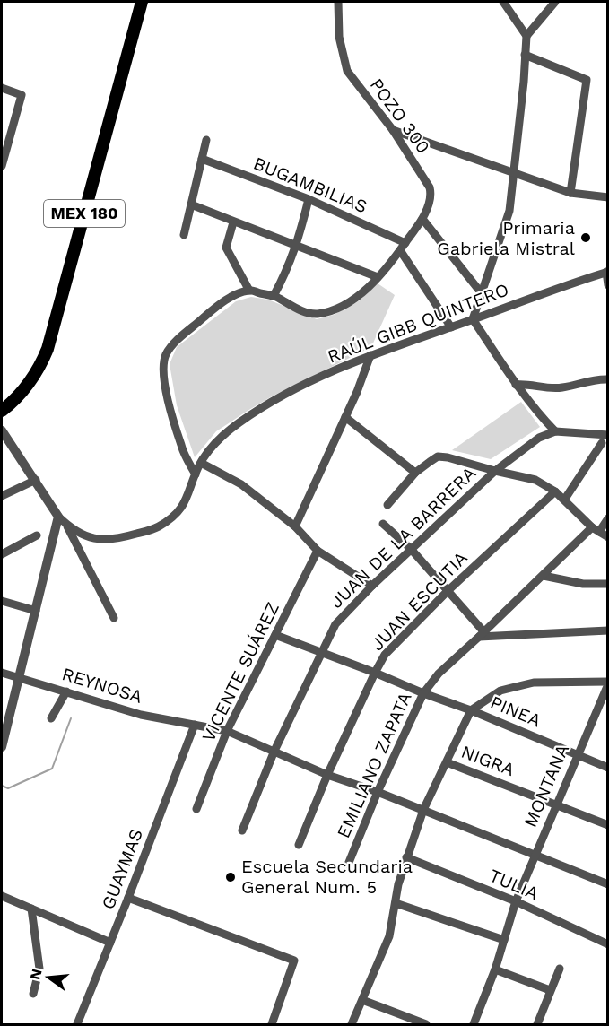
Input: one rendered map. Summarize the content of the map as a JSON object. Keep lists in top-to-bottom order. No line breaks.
{"streets":{"main road":["MEX 180"],"street":["POZO 300","BUGAMBILIAS","RAÚL GIBB QUINTERO","JUAN DE LA BARRERA","JUAN ESCUTIA","VICENTE SUÁREZ","REYNOSA","PINEA","NIGRA","EMILIANO ZAPATA","MONTANA","GUAYMAS","TULIA"]},"crossings":[["POZO 300","BUGAMBILIAS"],["JUAN DE LA BARRERA","REYNOSA"],["JUAN DE LA BARRERA","PINEA"],["JUAN ESCUTIA","REYNOSA"],["JUAN ESCUTIA","PINEA"],["VICENTE SUÁREZ","REYNOSA"],["VICENTE SUÁREZ","PINEA"],["REYNOSA","EMILIANO ZAPATA"],["REYNOSA","MONTANA"],["REYNOSA","GUAYMAS"],["PINEA","EMILIANO ZAPATA"],["PINEA","MONTANA"],["NIGRA","MONTANA"],["MONTANA","TULIA"]],"places":["Primaria Gabriela Mistral","Escuela Secundaria General Num. 5"],"north":"left"}
